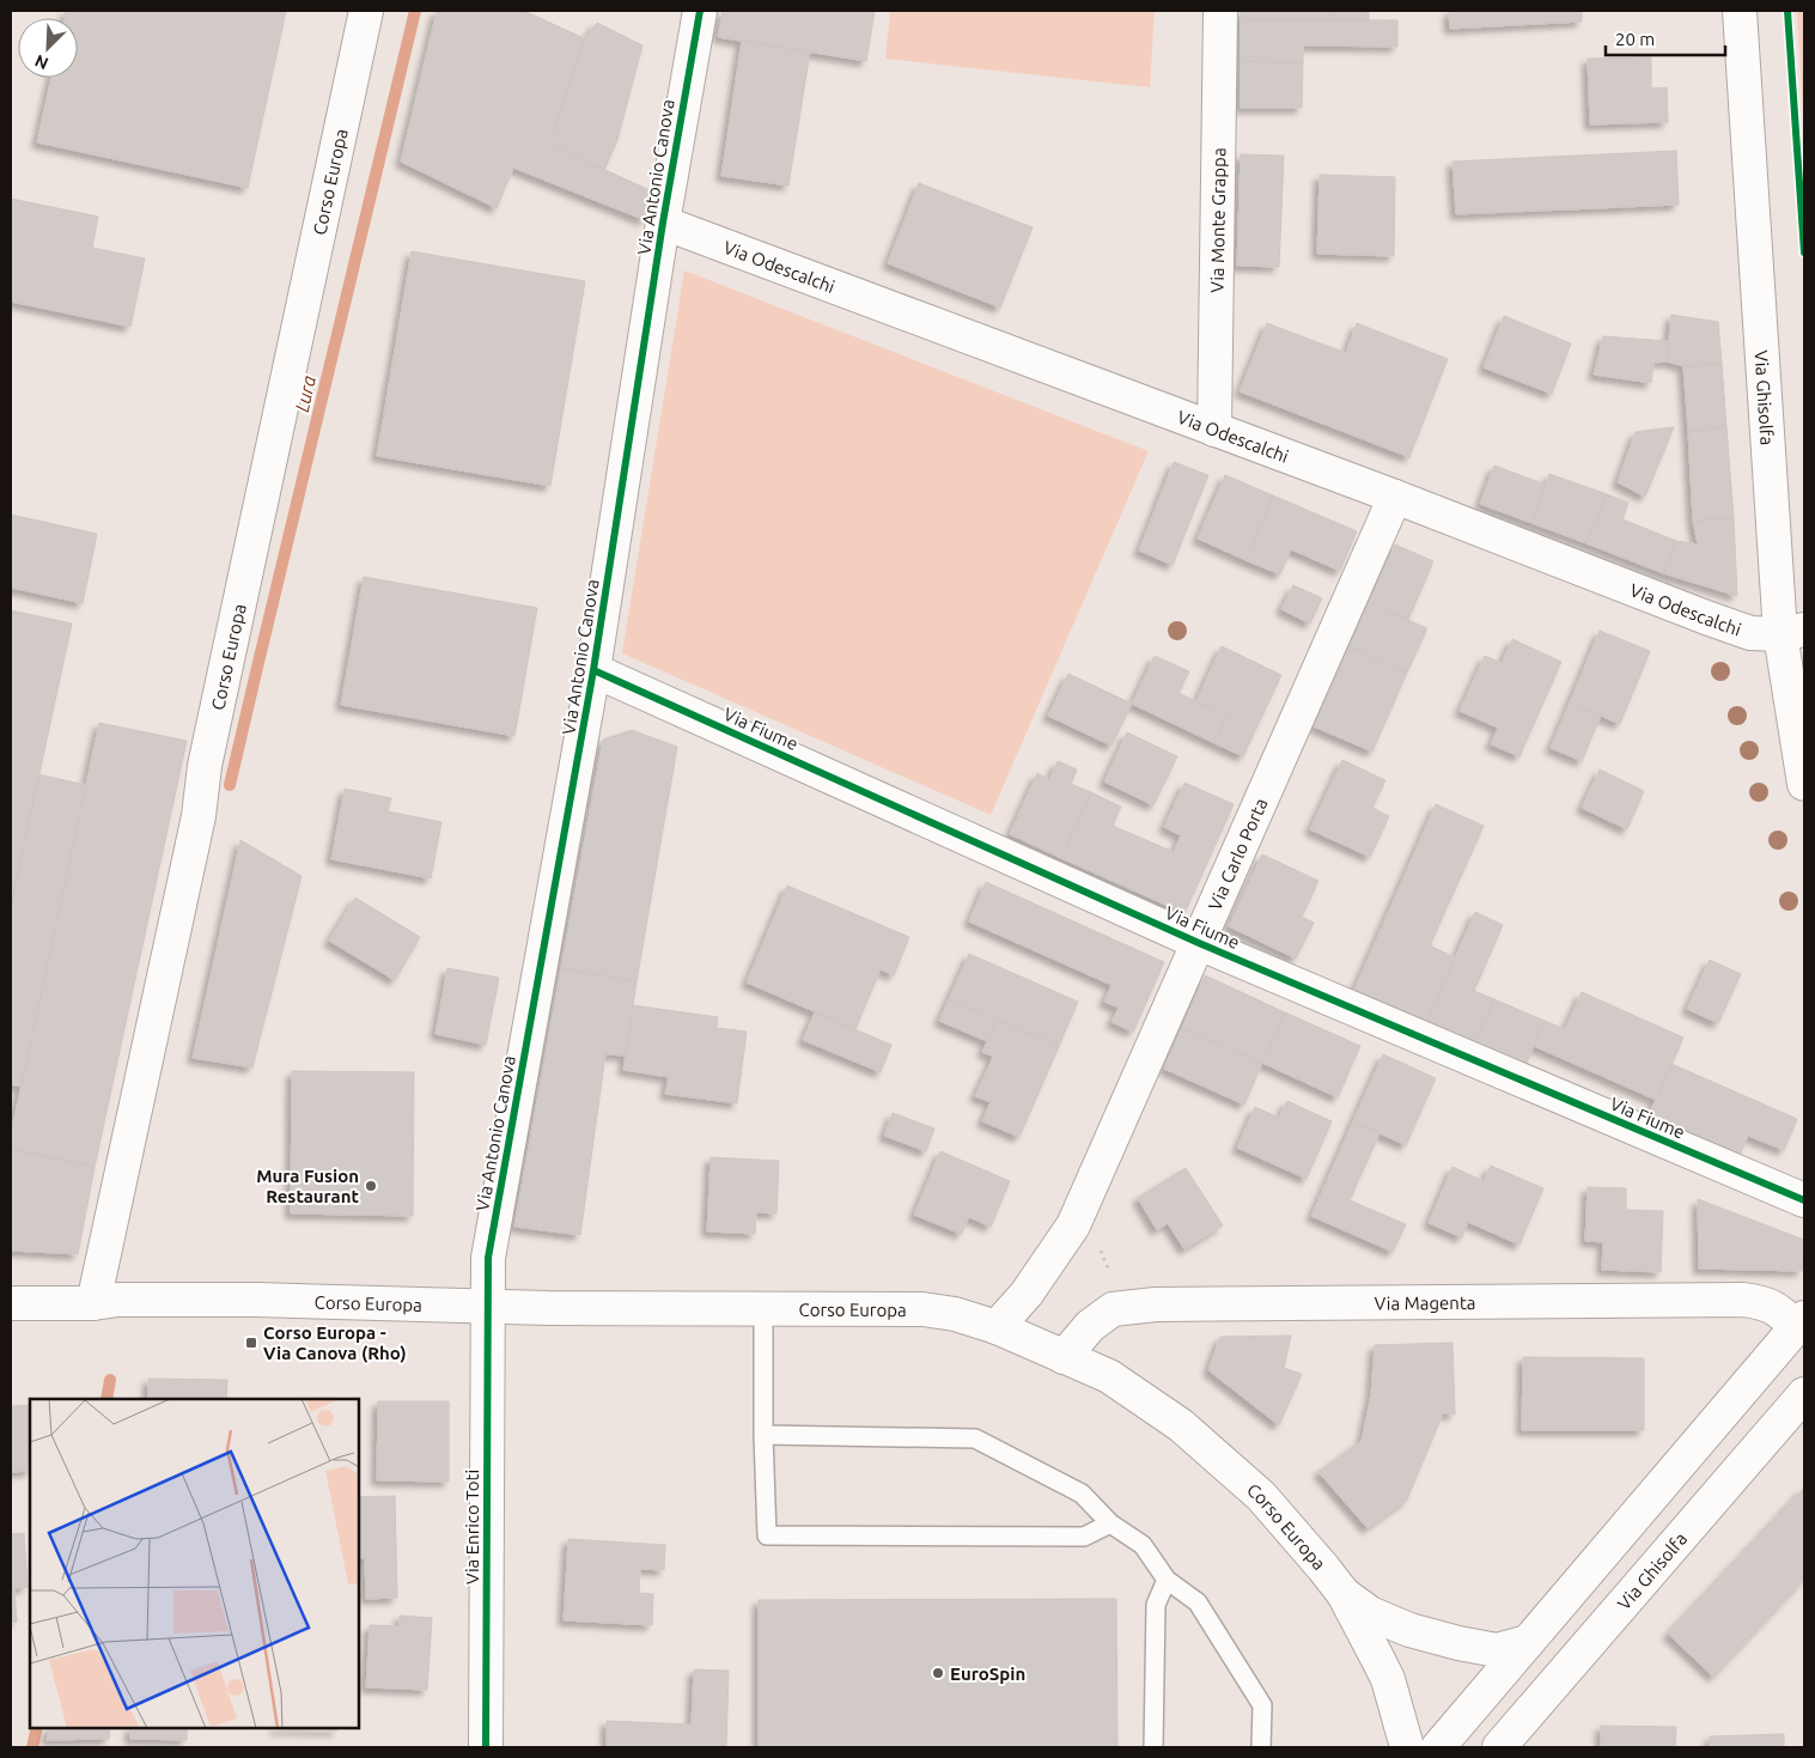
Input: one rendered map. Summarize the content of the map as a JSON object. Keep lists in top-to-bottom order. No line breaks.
{"streets":{"street":["Via Antonio Canova","Corso Europa","Via Monte Grappa","Via Odescalchi","Via Ghisolfa","Via Fiume","Via Carlo Porta","Via Magenta","Via Enrico Toti"]},"crossings":[["Via Antonio Canova","Corso Europa"],["Via Antonio Canova","Via Odescalchi"],["Via Antonio Canova","Via Fiume"],["Via Antonio Canova","Via Enrico Toti"],["Corso Europa","Via Carlo Porta"],["Corso Europa","Via Magenta"],["Corso Europa","Via Enrico Toti"],["Via Monte Grappa","Via Odescalchi"],["Via Odescalchi","Via Ghisolfa"],["Via Odescalchi","Via Carlo Porta"],["Via Fiume","Via Carlo Porta"]],"water":["Lura"],"places":{"other":["Mura Fusion Restaurant","EuroSpin"],"transit":["Corso Europa - Via Canova (Rho)"]},"scale_bar":"20 m","north":"bottom left"}
